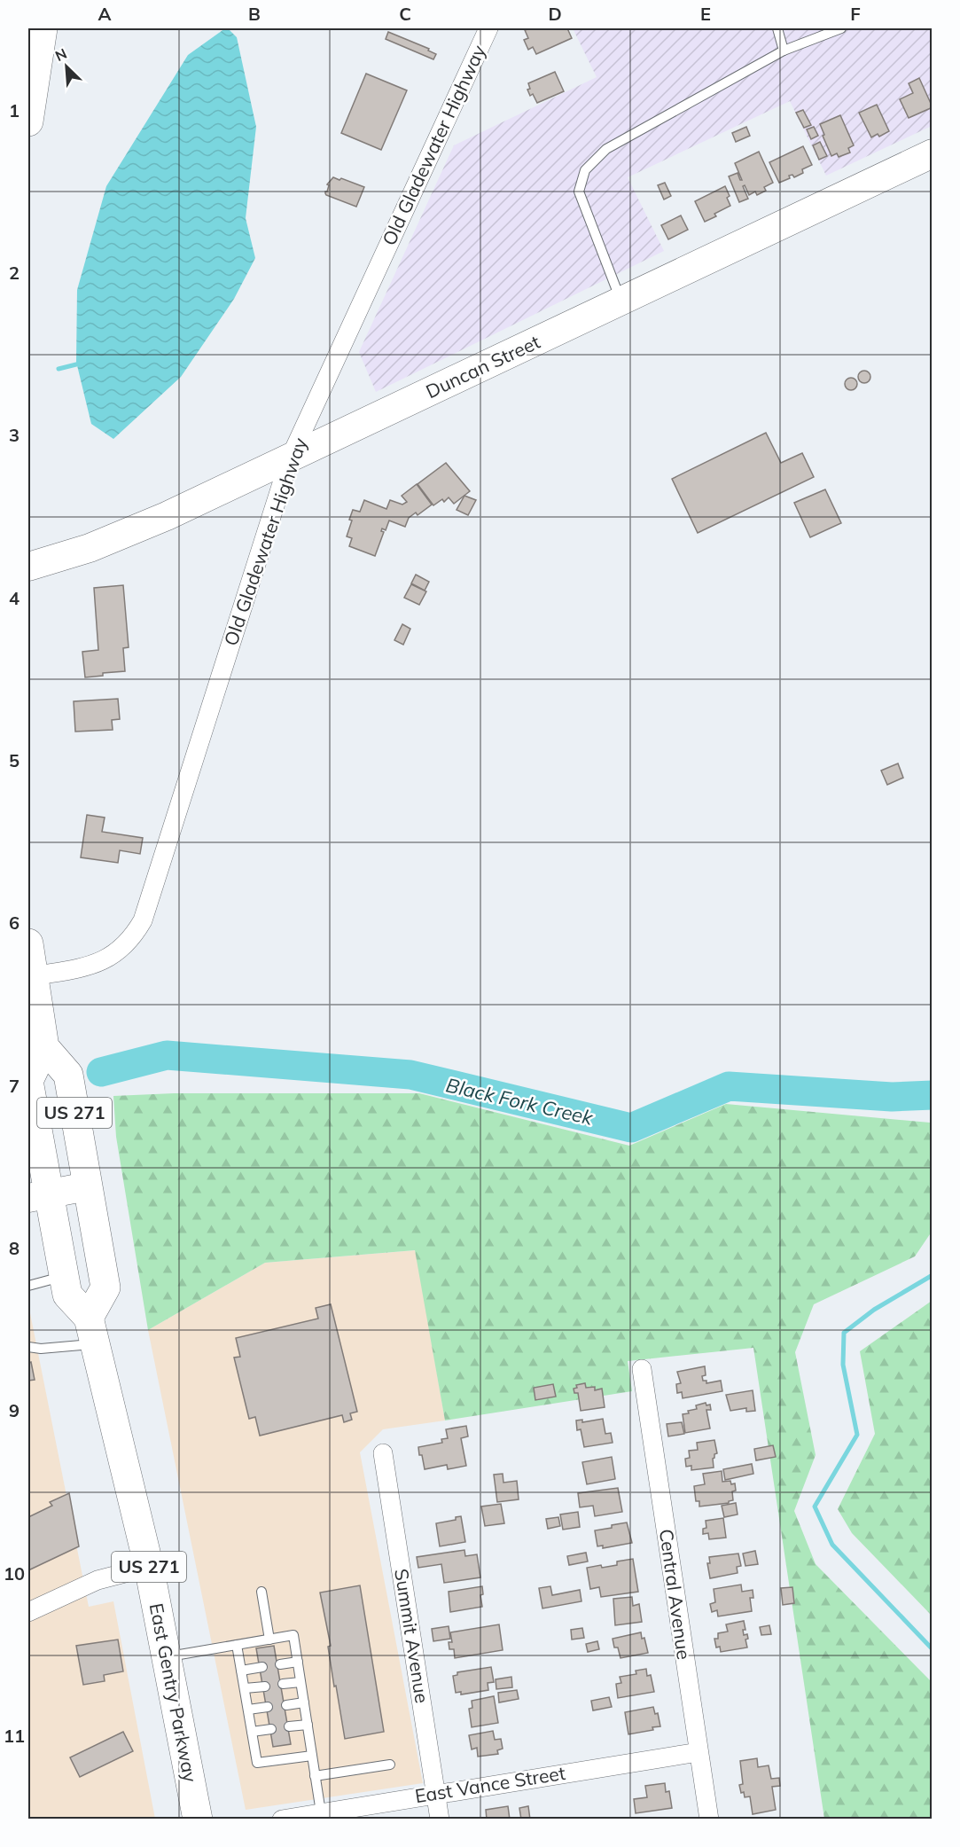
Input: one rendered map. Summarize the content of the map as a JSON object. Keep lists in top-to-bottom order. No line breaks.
{"streets":{"main road":["US 271","East Gentry Parkway"],"street":["Old Gladewater Highway","Duncan Street","Central Avenue","Summit Avenue","East Vance Street"]},"crossings":[["Old Gladewater Highway","Duncan Street"],["US 271","East Gentry Parkway"],["Central Avenue","East Vance Street"],["Summit Avenue","East Vance Street"]],"water":["Black Fork Creek"],"north":"top left","grid":{"columns":["A","B","C","D","E","F"],"rows":["1","2","3","4","5","6","7","8","9","10","11"]}}
